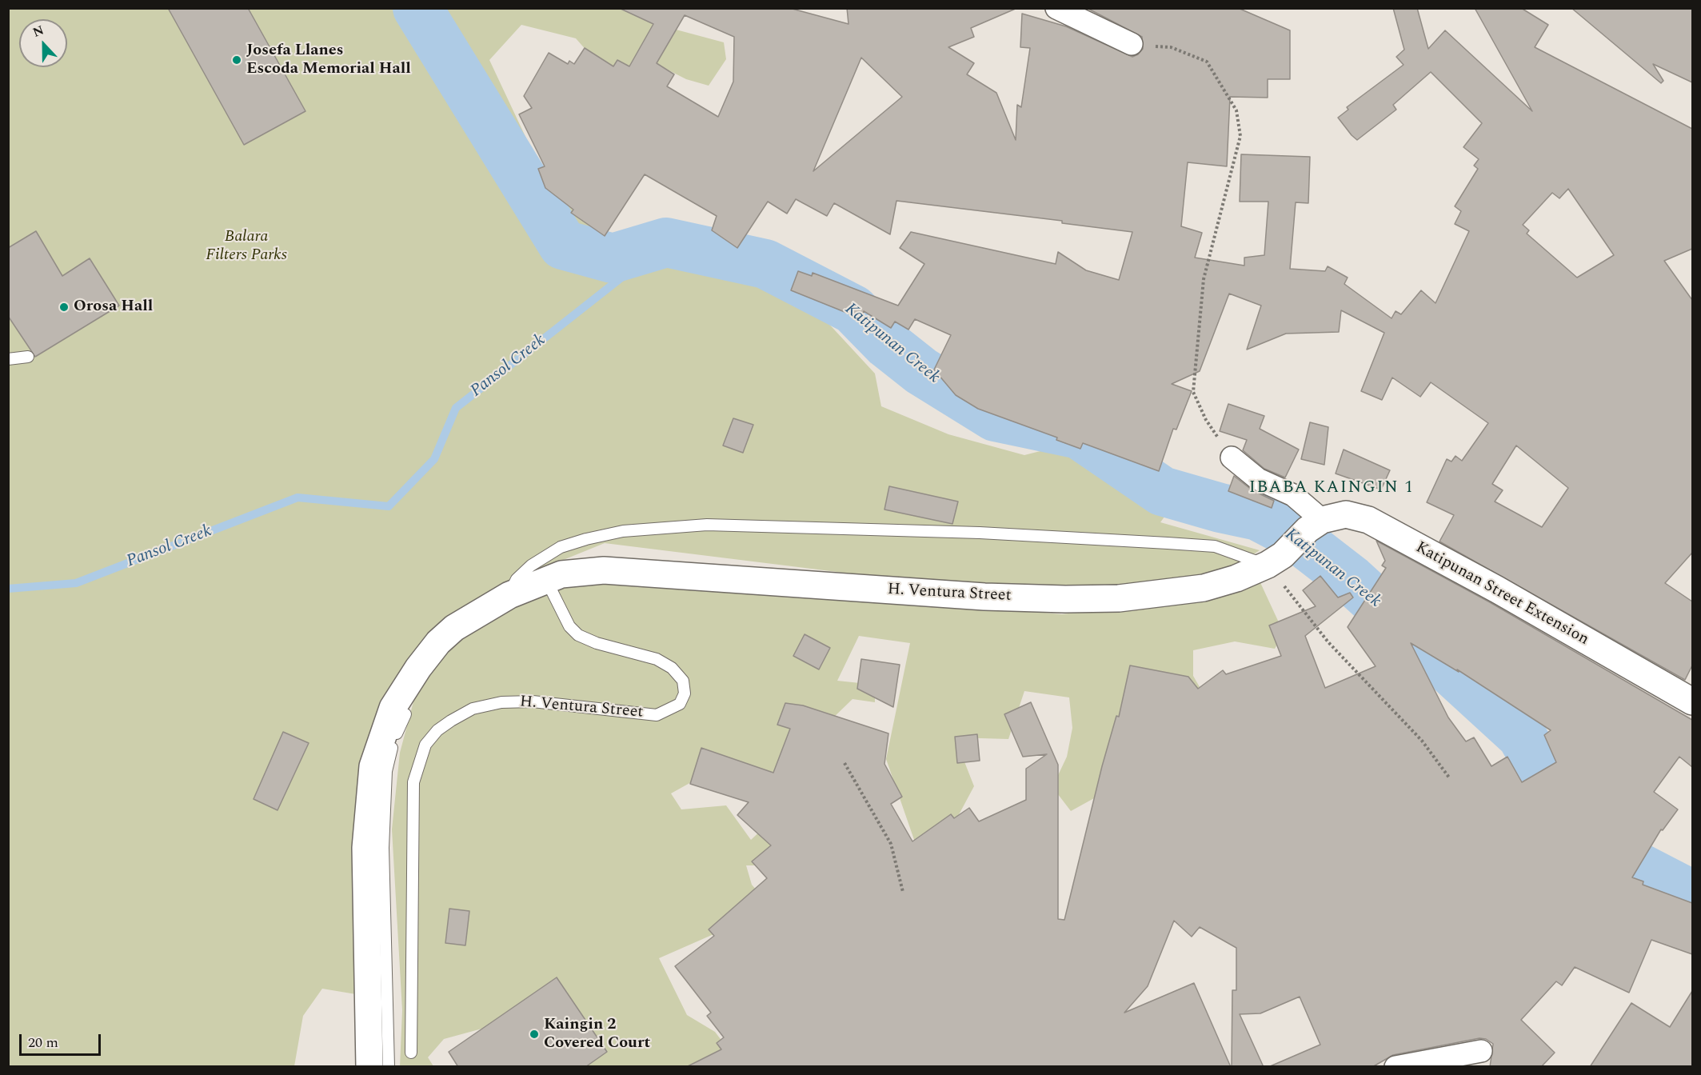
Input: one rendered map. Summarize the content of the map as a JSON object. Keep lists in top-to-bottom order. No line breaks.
{"streets":{"street":["H. Ventura Street","Katipunan Street Extension"]},"crossings":[["H. Ventura Street","Katipunan Street Extension"]],"districts":["IBABA KAINGIN 1"],"water":["Katipunan Creek","Pansol Creek"],"parks":["Balara Filters Parks"],"places":["Josefa Llanes Escoda Memorial Hall","Orosa Hall","Kaingin 2 Covered Court"],"scale_bar":"20 m","north":"top"}
